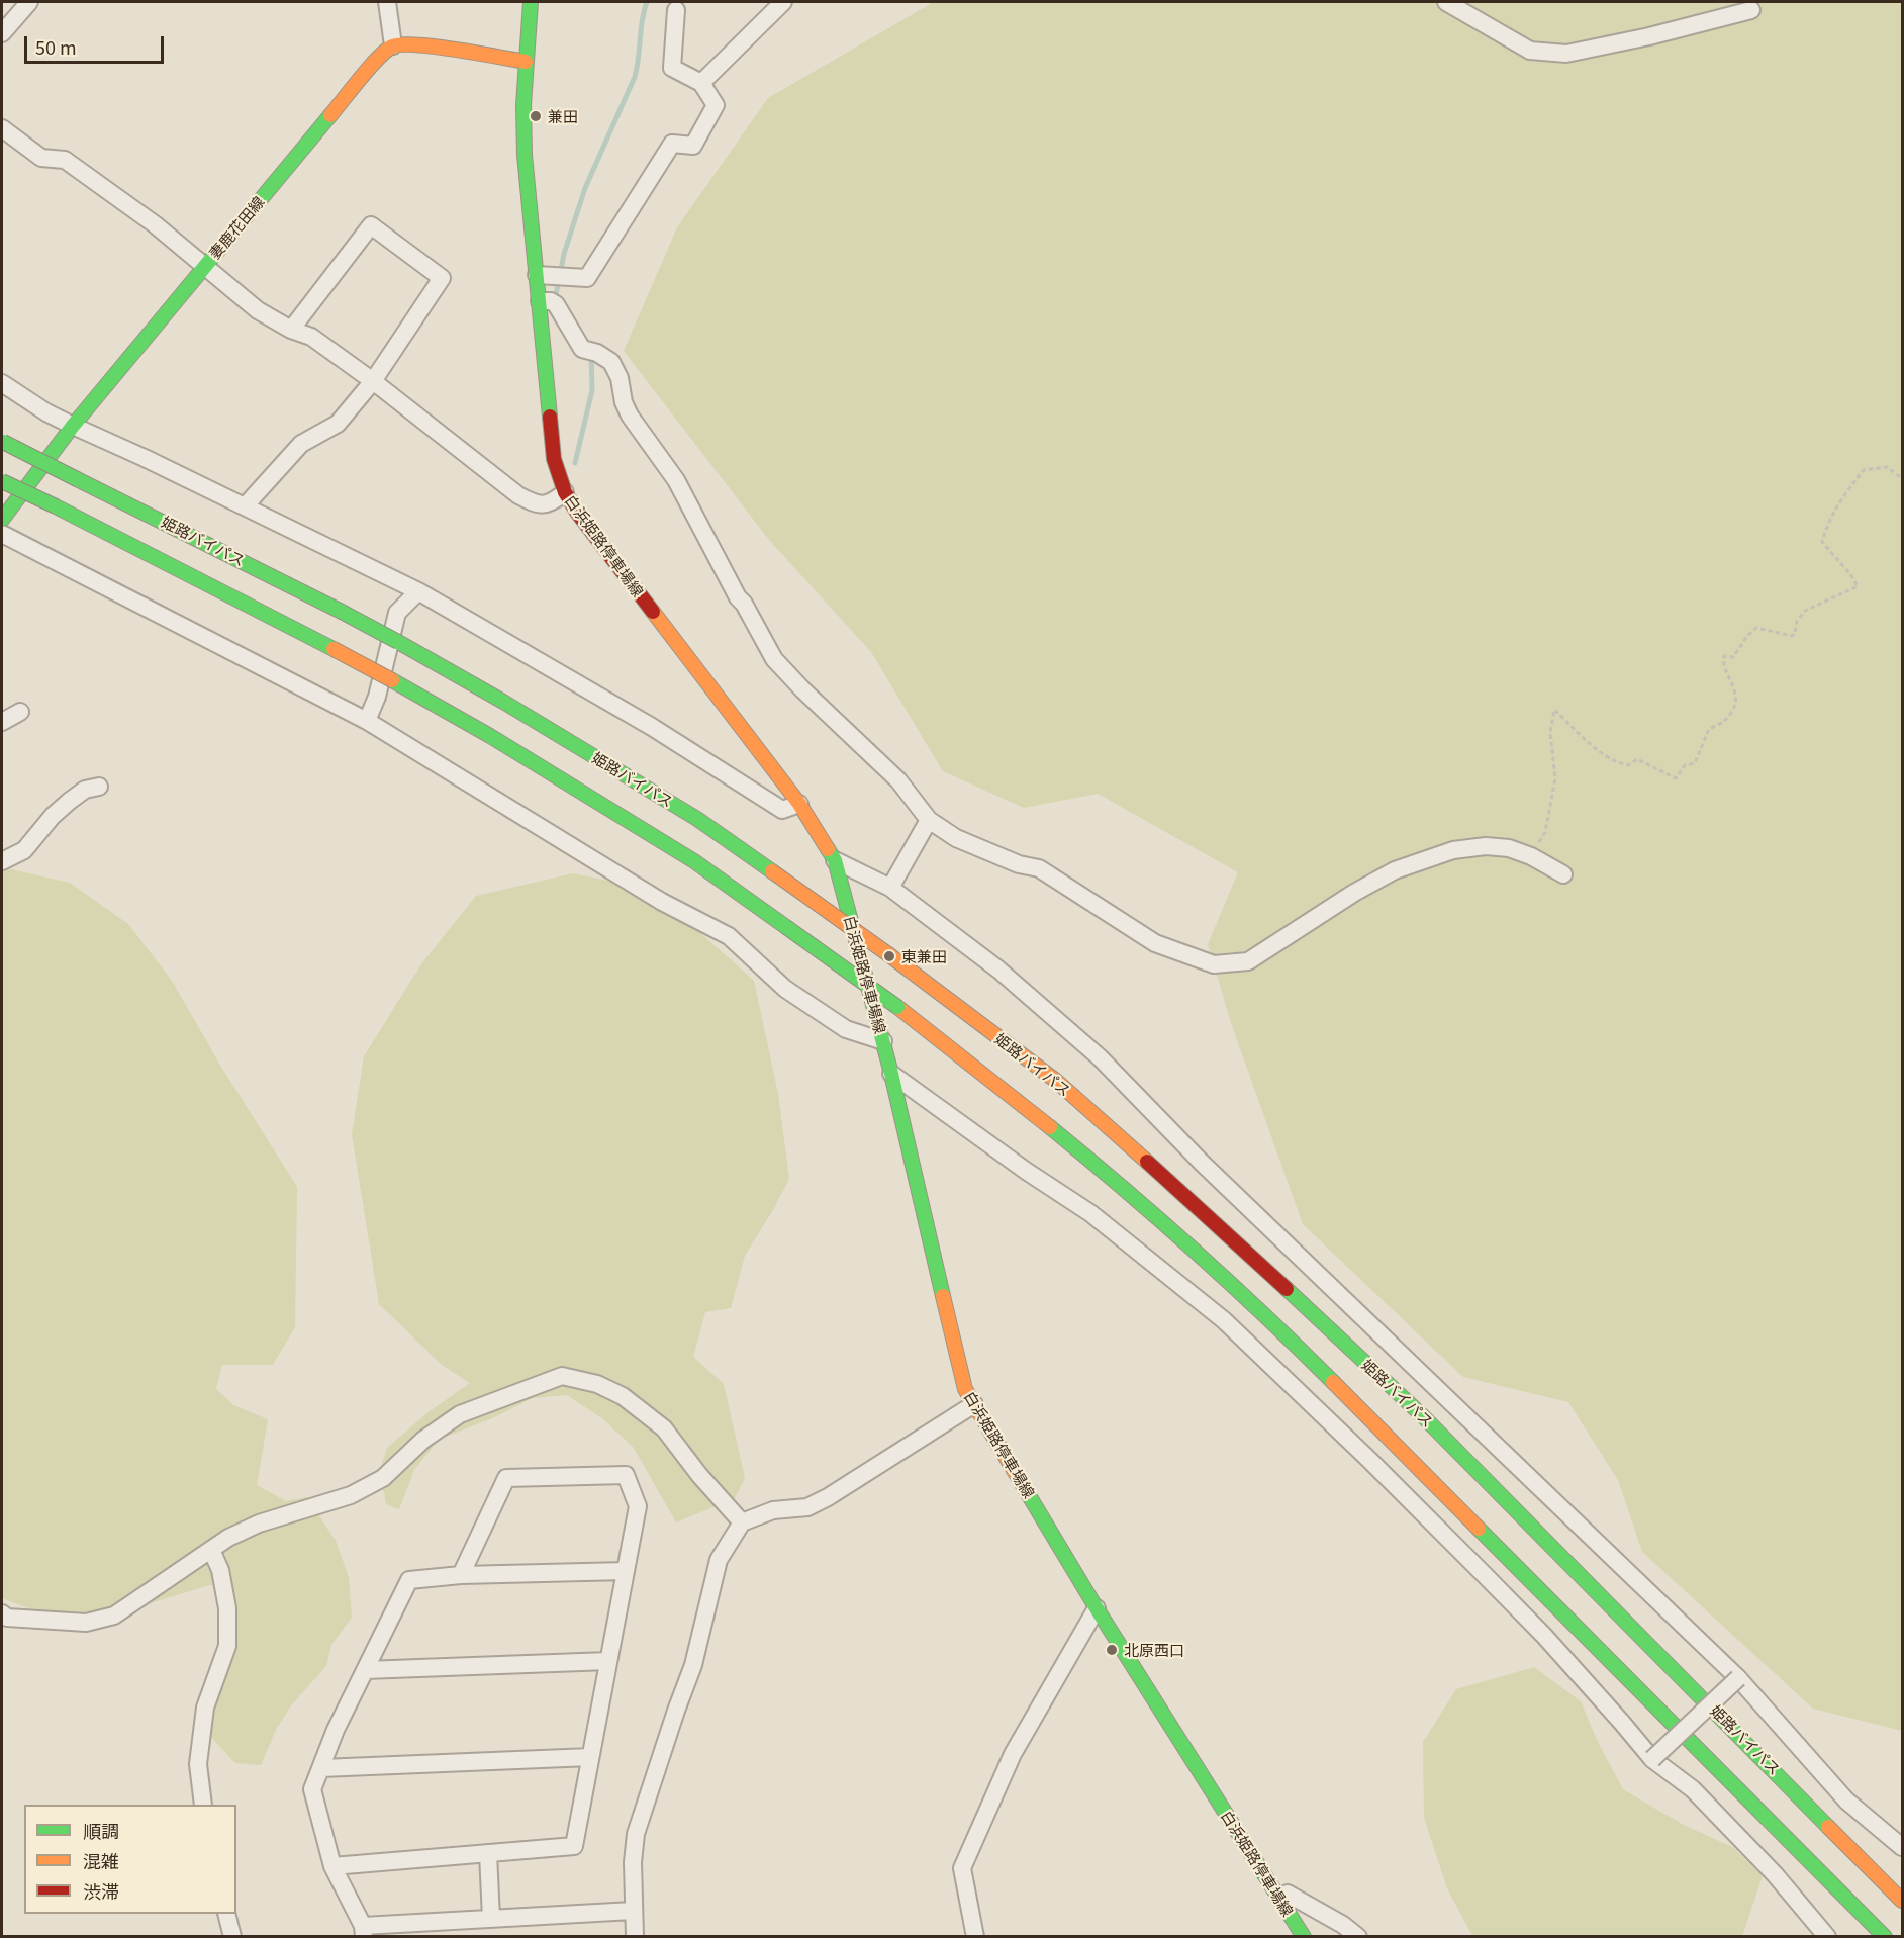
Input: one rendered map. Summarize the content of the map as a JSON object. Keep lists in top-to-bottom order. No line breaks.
{"streets":{"main road":["妻鹿花田線","姫路バイパス","白浜姫路停車場線"]},"places":["兼田","東兼田","北原西口"],"legend":["順調","混雑","渋滞"],"scale_bar":"50 m"}
